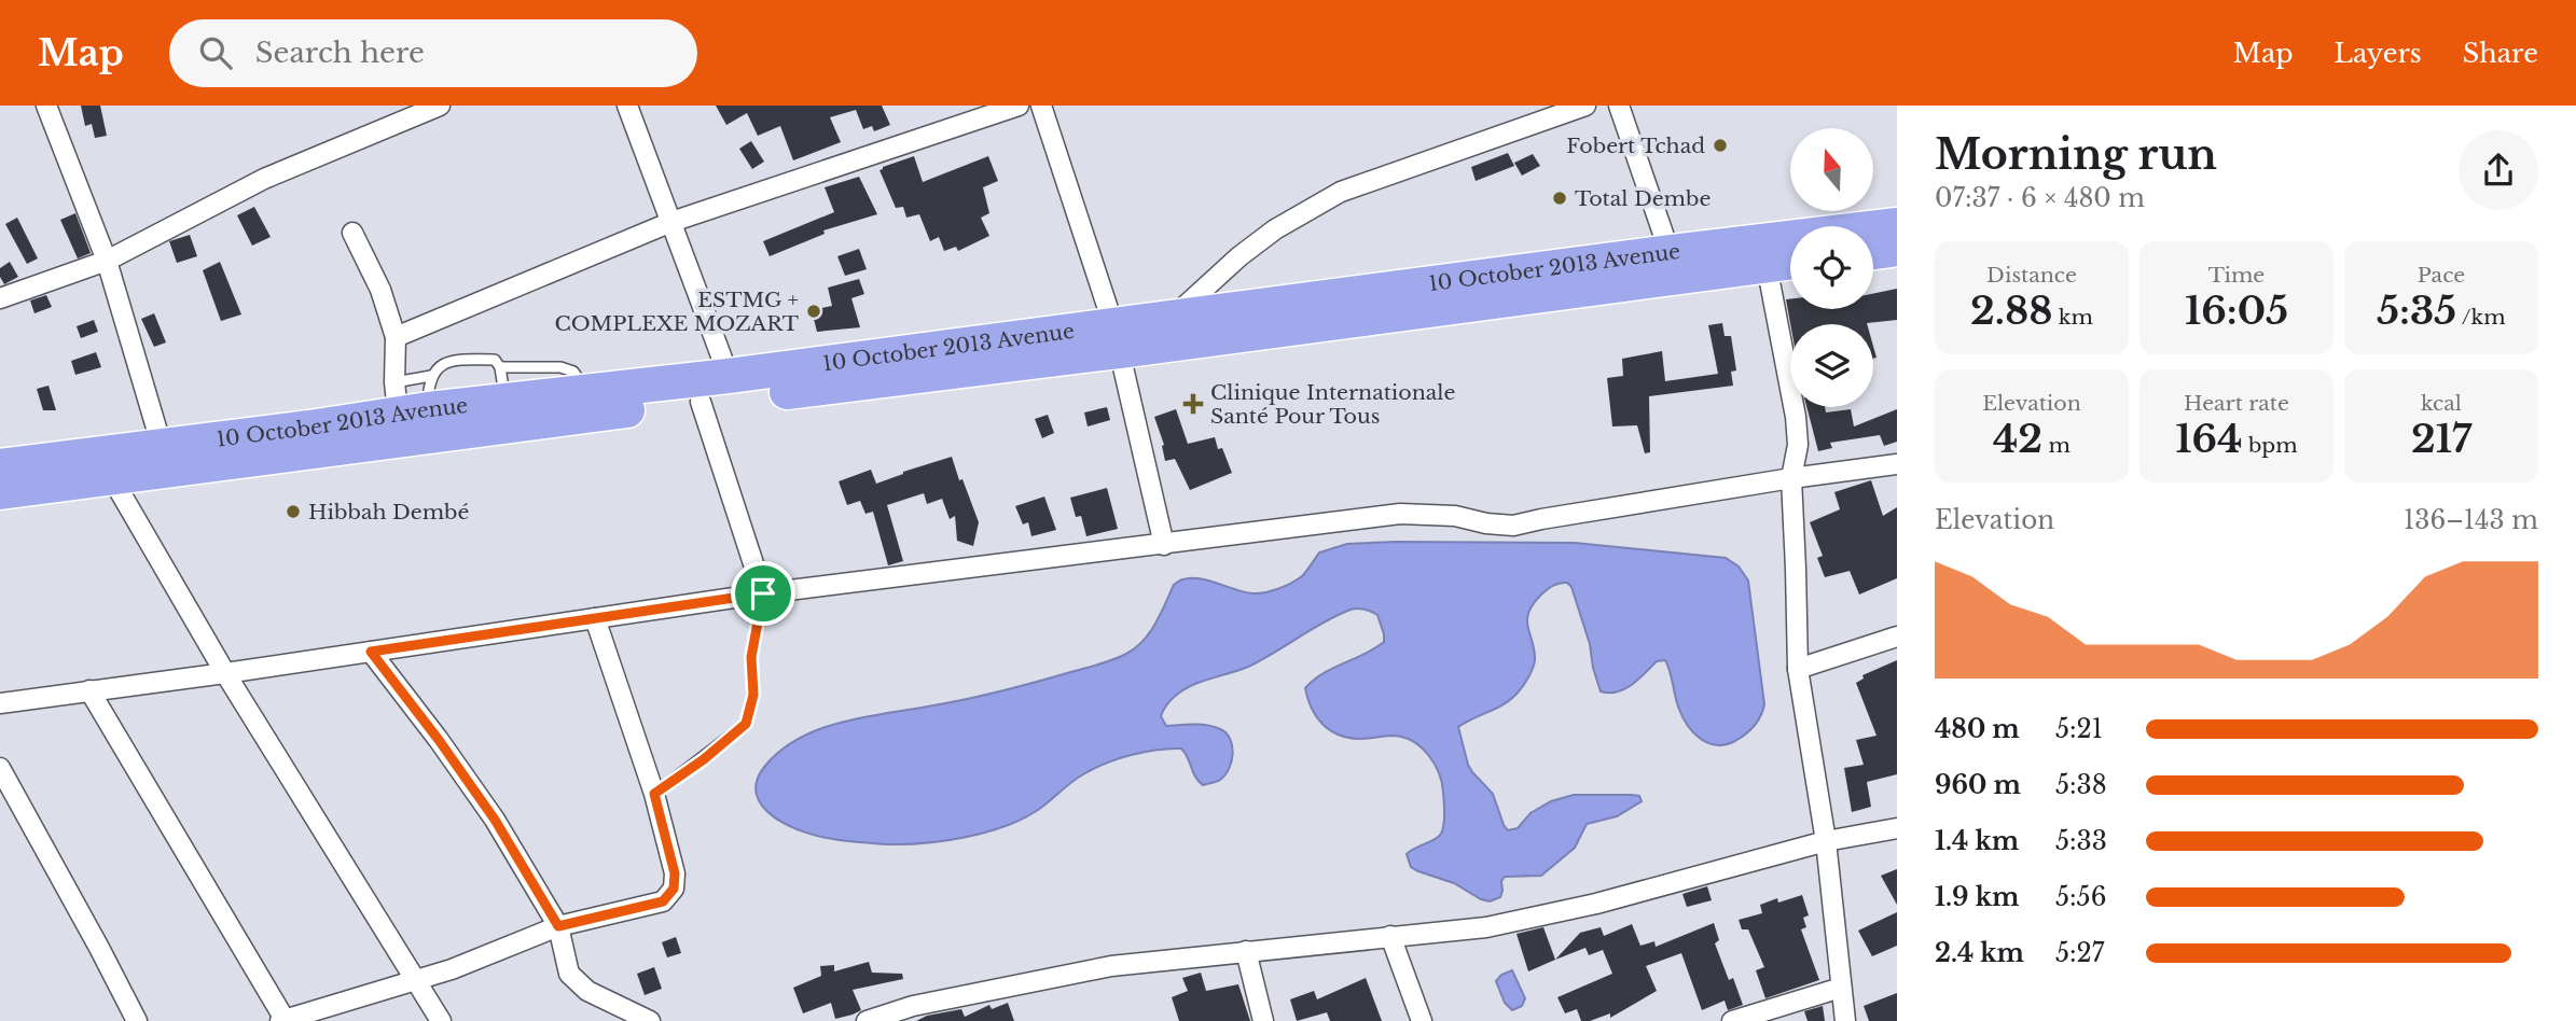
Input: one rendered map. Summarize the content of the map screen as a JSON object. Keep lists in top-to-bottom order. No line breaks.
{"streets":{"highway":["10 October 2013 Avenue"]},"places":{"other":["Fobert Tchad","Total Dembe","ESTMG + COMPLEXE MOZART","Hibbah Dembé"],"health":["Clinique Internationale Santé Pour Tous"]},"north":"top","page":{"header":"Map","search":"Search here","nav":["Map","Layers","Share"],"heading":["Morning run","07:37 · 6 × 480 m"],"stats":[["Distance","2.88 km"],["Time","16:05"],["Pace","5:35 /km"],["Elevation","42 m"],["Heart rate","164 bpm"],["kcal","217"]],"chart":["Elevation","136–143 m"],"list":[{"name":"480 m","note":"5:21"},{"name":"960 m","note":"5:38"},{"name":"1.4 km","note":"5:33"},{"name":"1.9 km","note":"5:56"},{"name":"2.4 km","note":"5:27"}]}}
